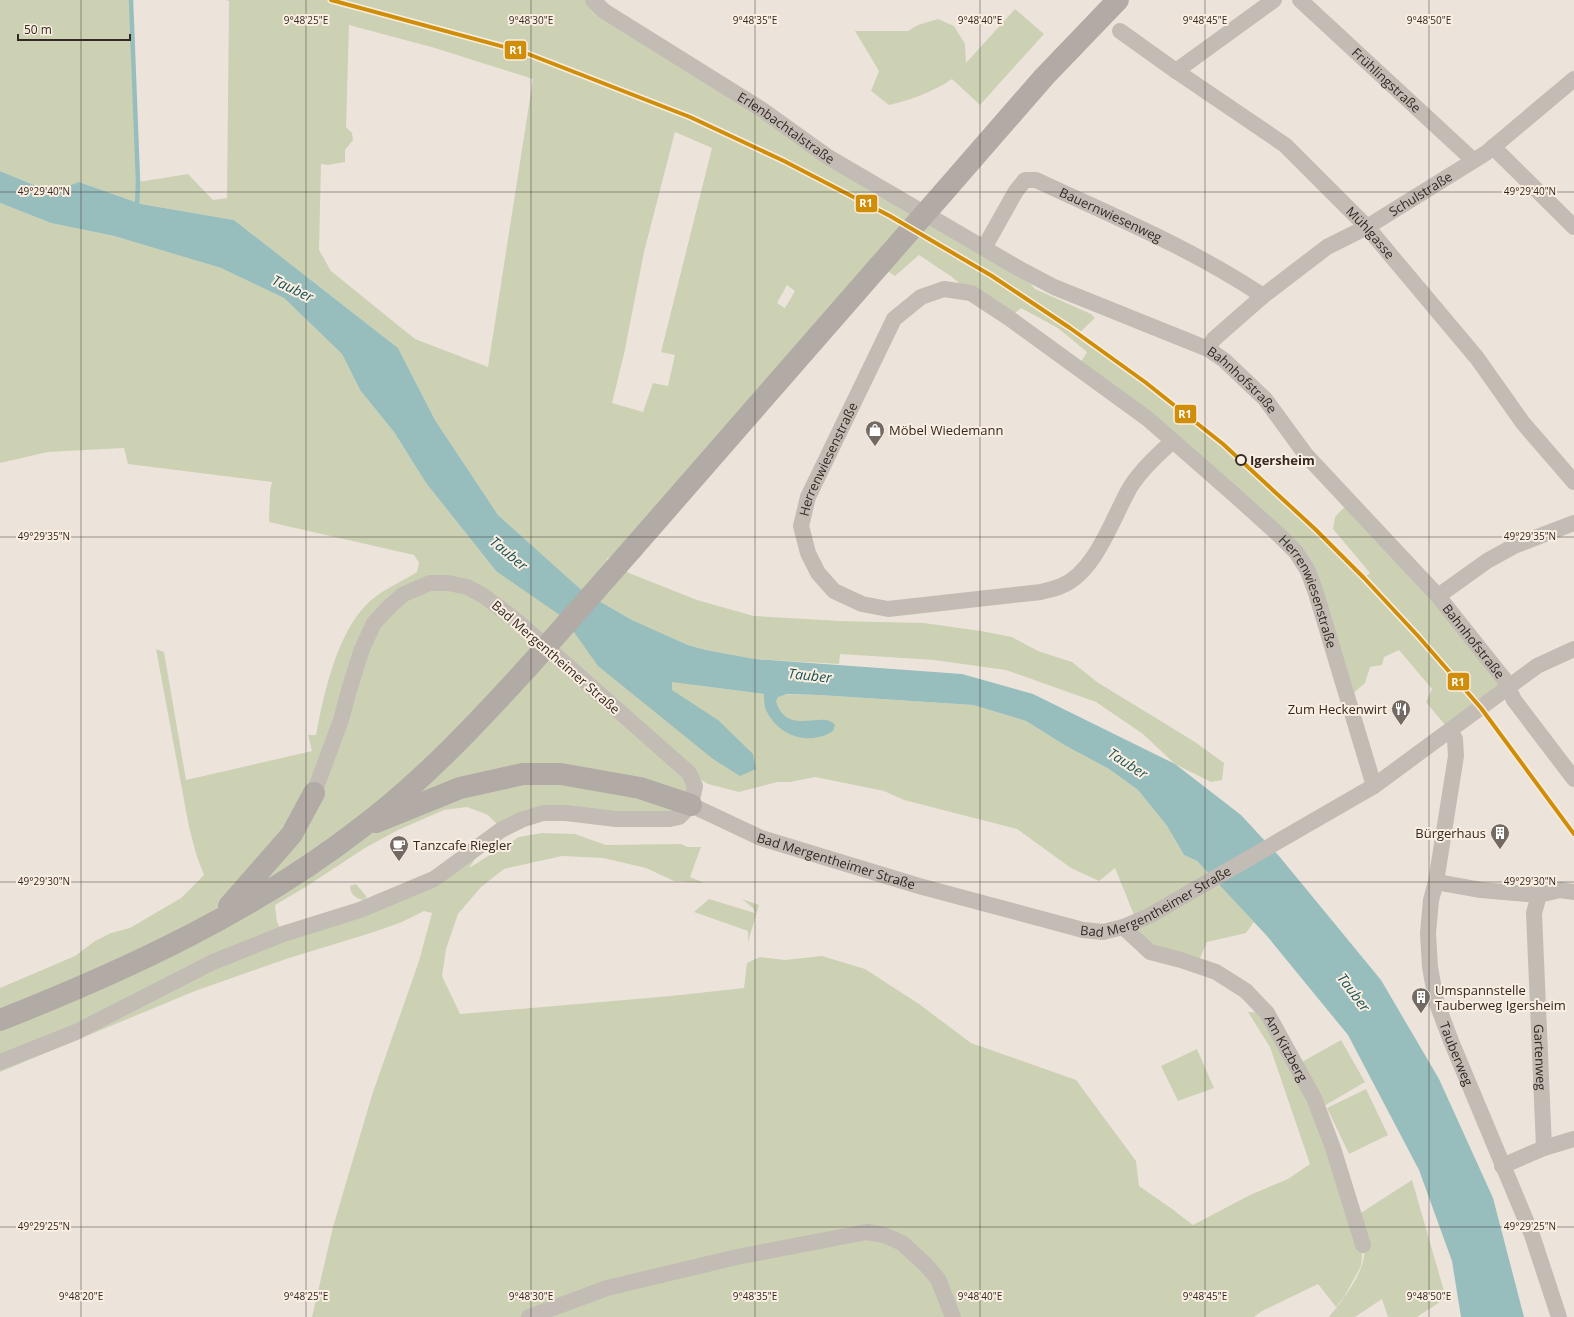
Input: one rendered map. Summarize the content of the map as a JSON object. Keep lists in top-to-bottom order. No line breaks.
{"streets":{"street":["Frühlingstraße","Erlenbachtalstraße","Schulstraße","Bauernwiesenweg","Mühlgasse","Bahnhofstraße","Herrenwiesenstraße","Bad Mergentheimer Straße","Am Kitzberg","Tauberweg","Gartenweg"]},"crossings":[["Frühlingstraße","Schulstraße"],["Erlenbachtalstraße","Bauernwiesenweg"],["Erlenbachtalstraße","Bahnhofstraße"],["Schulstraße","Bauernwiesenweg"],["Schulstraße","Mühlgasse"],["Schulstraße","Bahnhofstraße"],["Bauernwiesenweg","Bahnhofstraße"],["Bahnhofstraße","Bad Mergentheimer Straße"],["Herrenwiesenstraße","Bad Mergentheimer Straße"],["Bad Mergentheimer Straße","Am Kitzberg"],["Bad Mergentheimer Straße","Tauberweg"]],"water":["Tauber"],"places":{"shop":["Möbel Wiedemann"],"other":["Igersheim"],"restaurant":["Zum Heckenwirt"],"building":["Bürgerhaus","Umspannstelle Tauberweg Igersheim"],"cafe":["Tanzcafe Riegler"]},"lines":["transit line R1"],"scale_bar":"50 m","coordinates":["9°48'25\"E","9°48'30\"E","9°48'35\"E","9°48'40\"E","9°48'45\"E","9°48'50\"E","49°29'40\"N","49°29'35\"N","49°29'30\"N","49°29'25\"N","9°48'20\"E"]}
